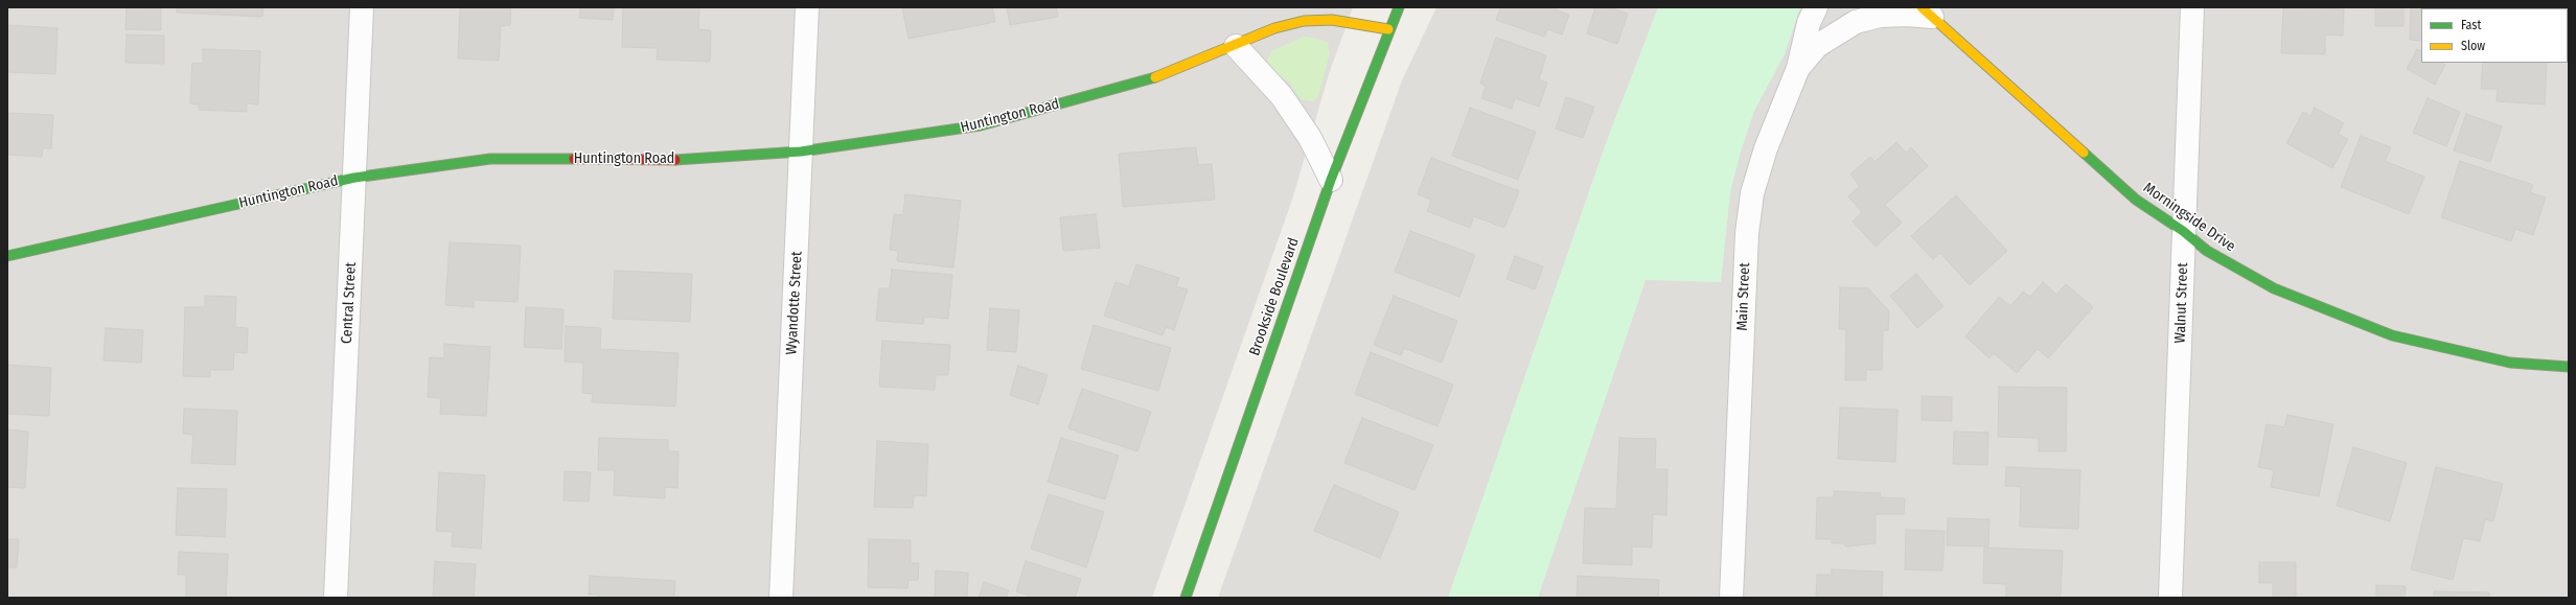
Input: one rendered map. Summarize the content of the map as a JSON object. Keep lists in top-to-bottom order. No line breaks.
{"streets":{"street":["Huntington Road","Morningside Drive","Brookside Boulevard","Main Street","Central Street","Wyandotte Street","Walnut Street"]},"crossings":[["Huntington Road","Brookside Boulevard"],["Huntington Road","Central Street"],["Huntington Road","Wyandotte Street"],["Morningside Drive","Walnut Street"]],"legend":["Fast","Slow"]}
